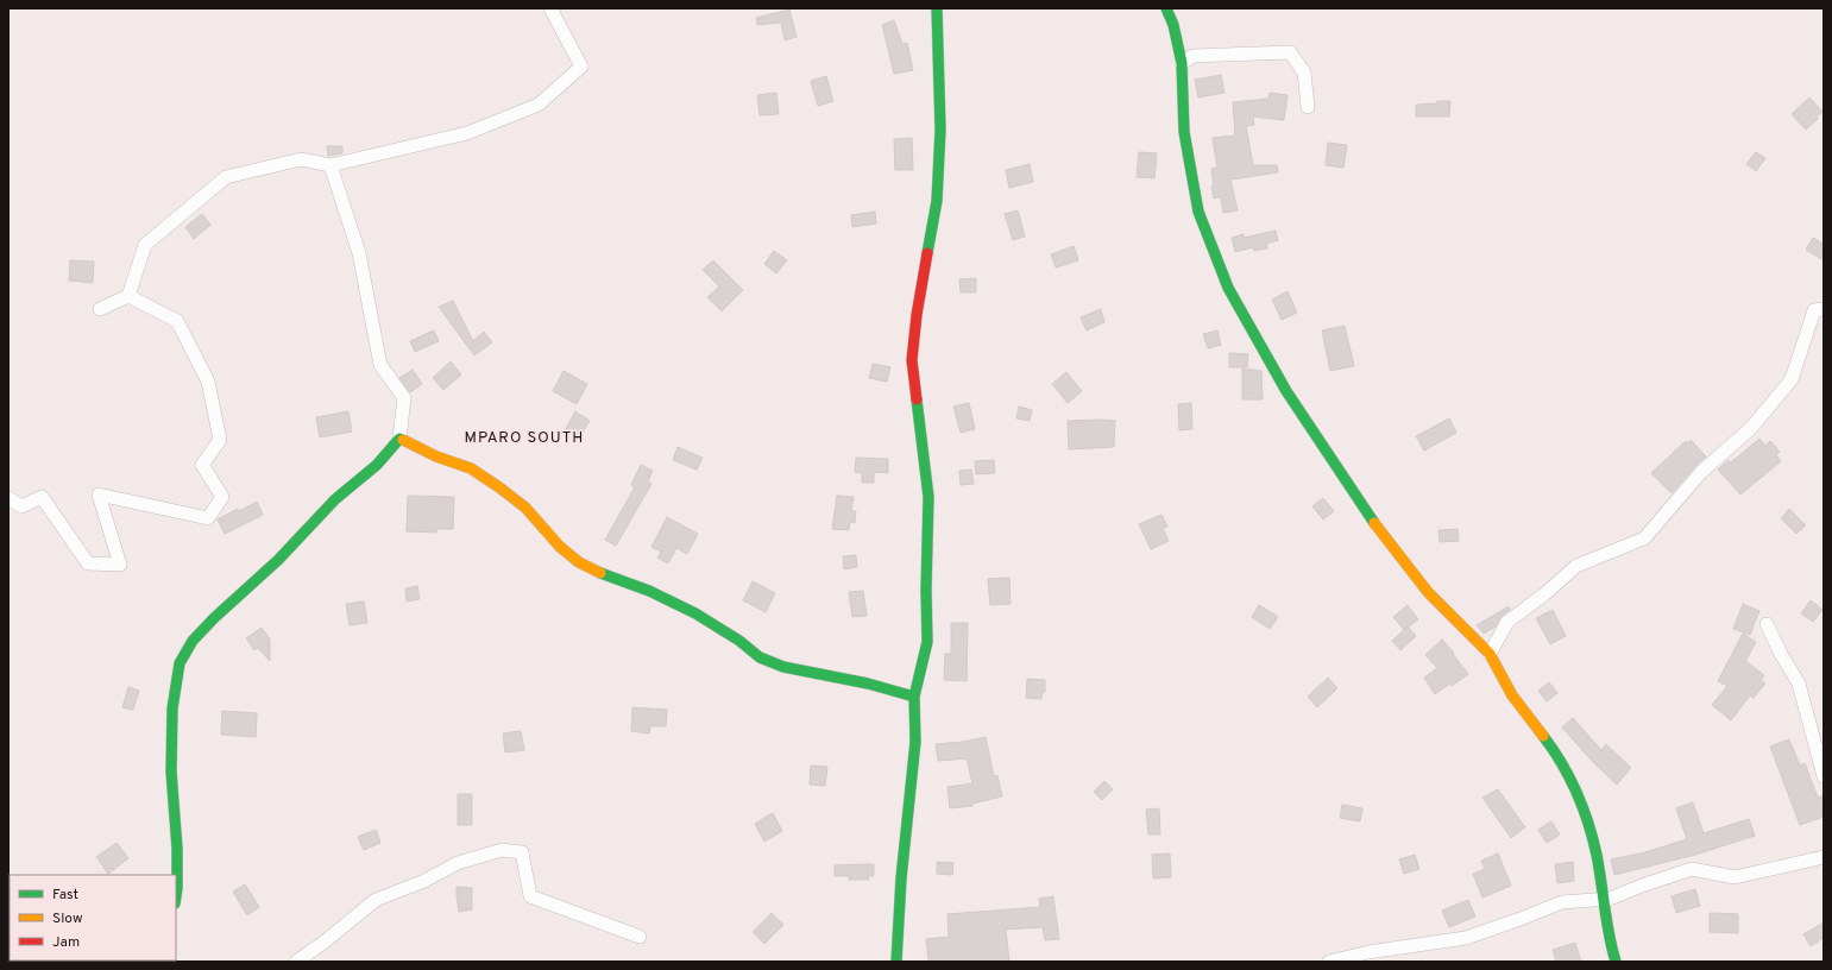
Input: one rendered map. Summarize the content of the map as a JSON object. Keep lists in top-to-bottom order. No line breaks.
{"districts":["MPARO SOUTH"],"legend":["Fast","Slow","Jam"]}
